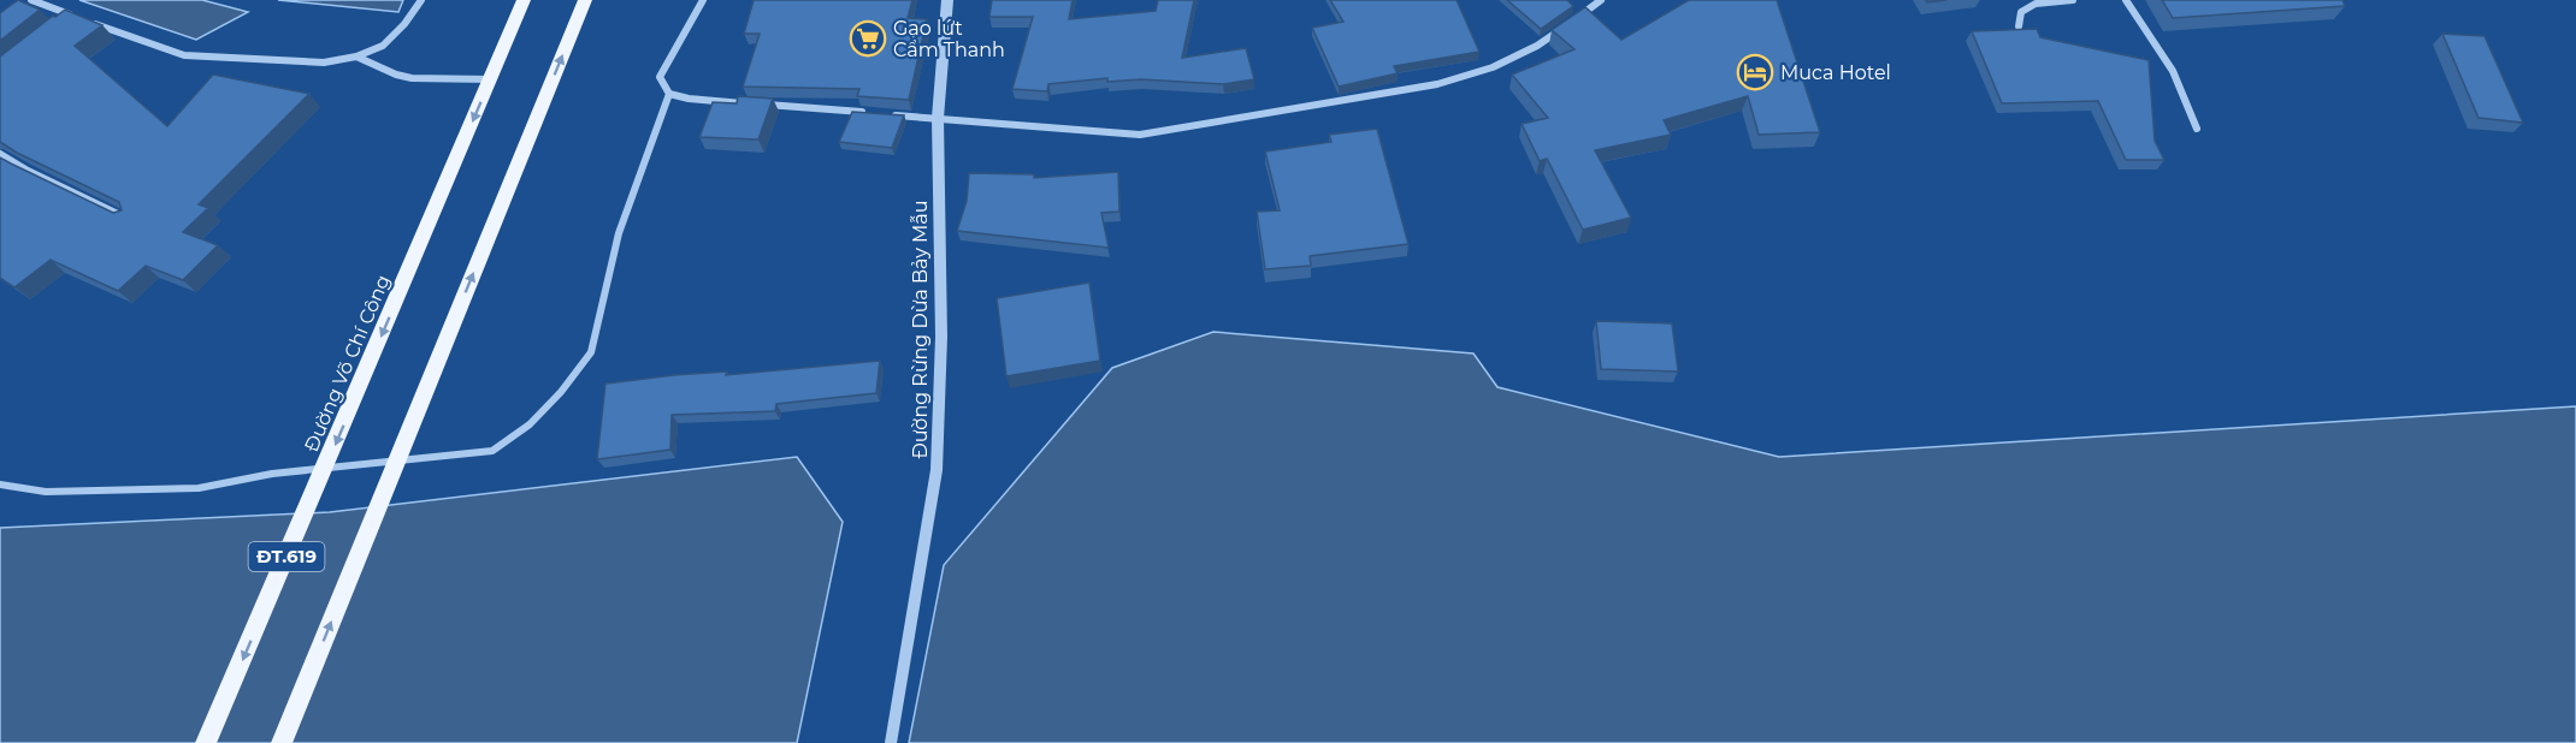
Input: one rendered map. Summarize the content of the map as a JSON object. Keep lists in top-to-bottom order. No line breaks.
{"streets":{"main road":["Đường Võ Chí Công","ĐT.619"],"street":["Đường Rừng Dừa Bảy Mẫu"]},"places":{"supermarket":["Gạo lứt Cẩm Thanh"],"hotel":["Muca Hotel"]}}
